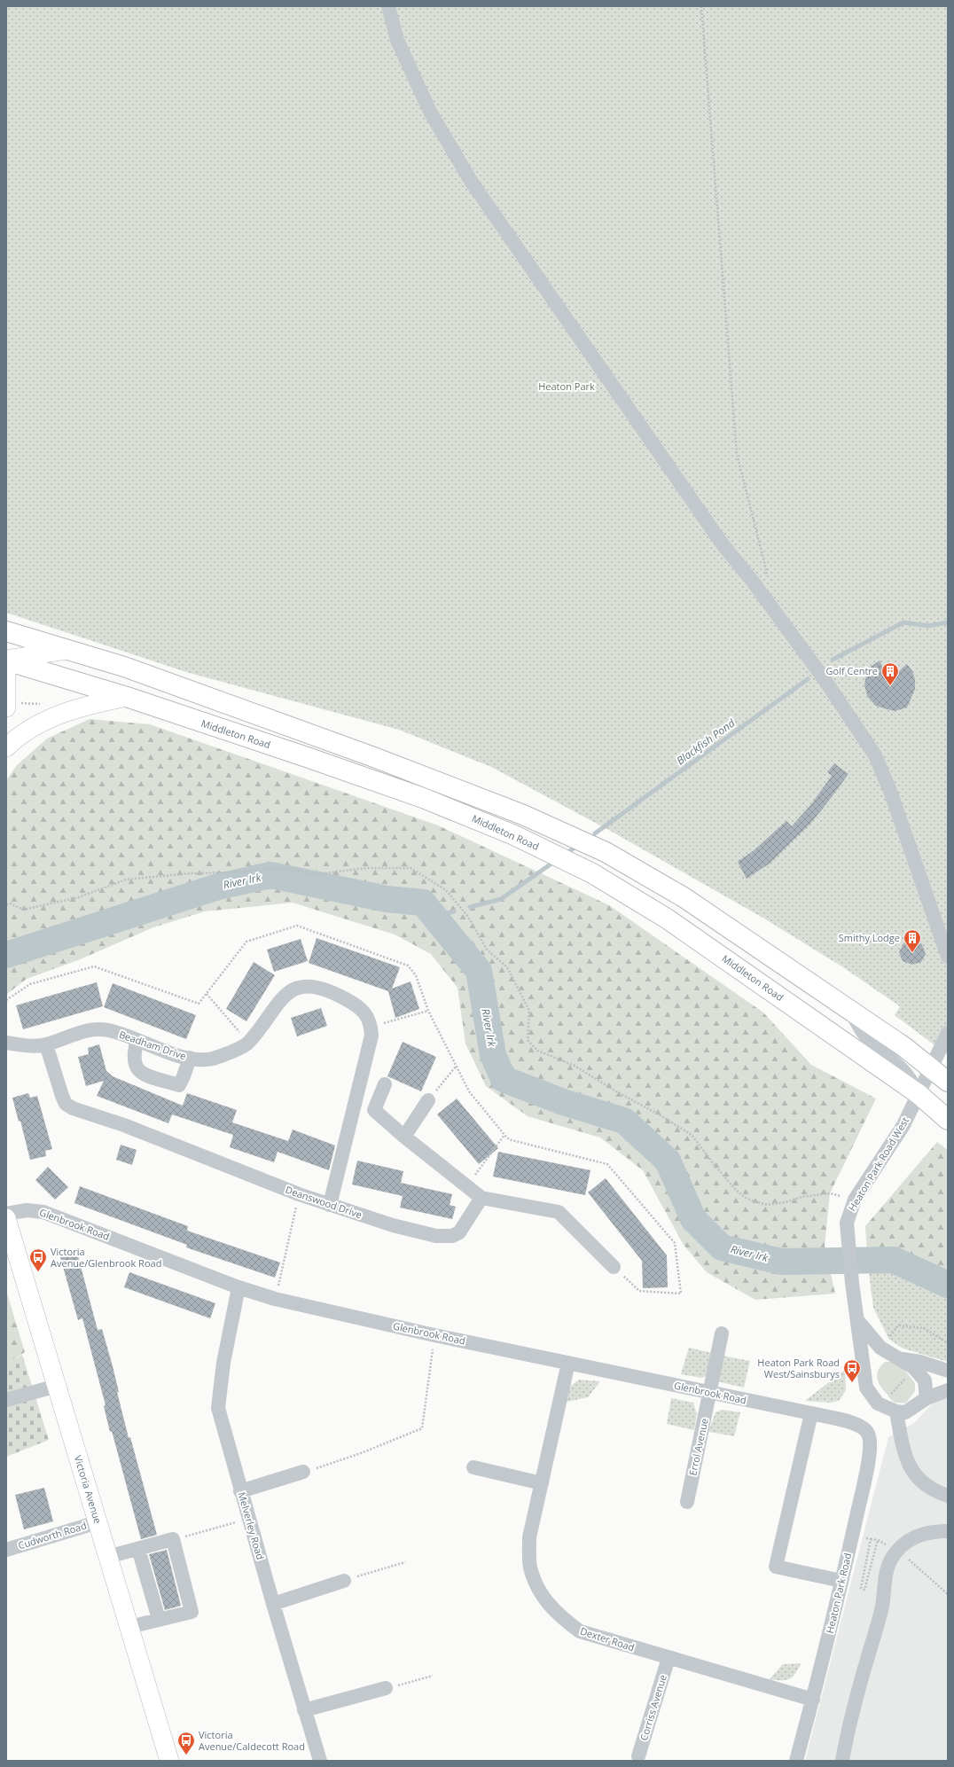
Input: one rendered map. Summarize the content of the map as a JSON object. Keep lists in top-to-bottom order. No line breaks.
{"streets":{"highway":["Middleton Road"],"main road":["Victoria Avenue"],"street":["Beadham Drive","Heaton Park Road West","Deanswood Drive","Glenbrook Road","Errol Avenue","Melverley Road","Cudworth Road","Heaton Park Road","Dexter Road","Corriss Avenue"]},"crossings":[["Middleton Road","Heaton Park Road West"],["Beadham Drive","Deanswood Drive"],["Glenbrook Road","Errol Avenue"],["Glenbrook Road","Melverley Road"],["Glenbrook Road","Heaton Park Road"],["Glenbrook Road","Dexter Road"],["Victoria Avenue","Cudworth Road"],["Heaton Park Road","Dexter Road"],["Dexter Road","Corriss Avenue"]],"water":["Blackfish Pond","River Irk"],"parks":["Heaton Park"],"places":{"building":["Golf Centre","Smithy Lodge"],"bus stop":["Victoria Avenue/Glenbrook Road","Heaton Park Road West/Sainsburys","Victoria Avenue/Caldecott Road"]}}
